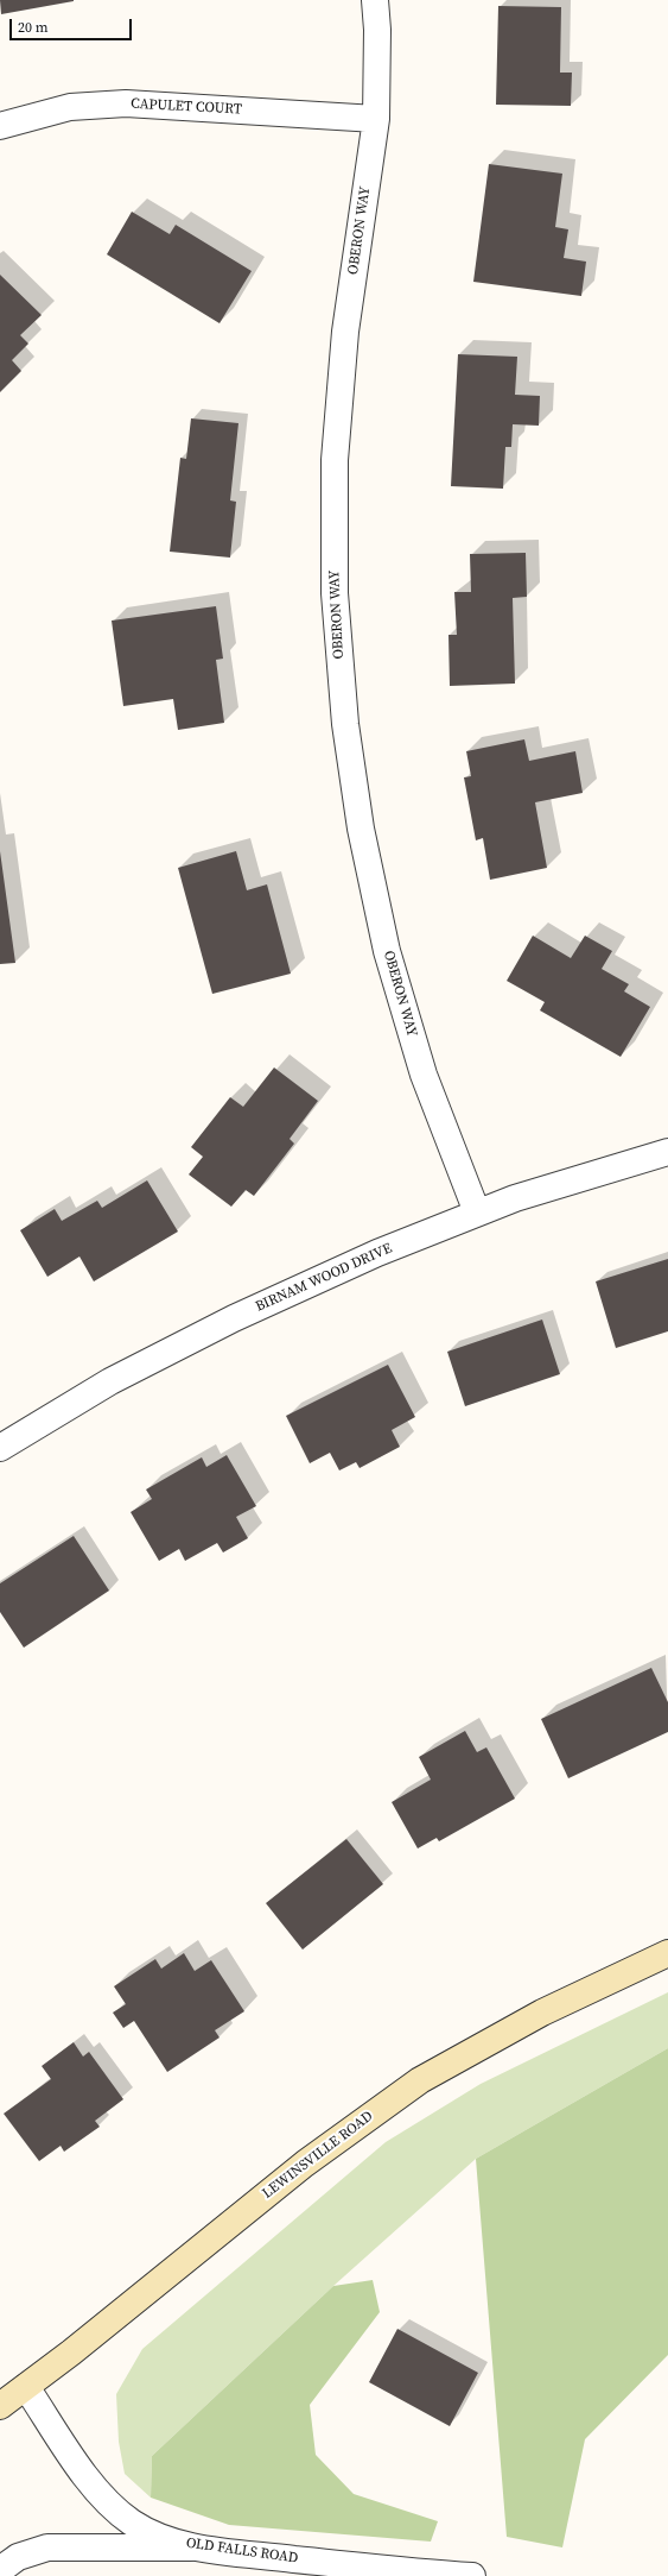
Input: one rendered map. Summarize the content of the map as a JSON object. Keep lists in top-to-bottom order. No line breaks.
{"streets":{"main road":["LEWINSVILLE ROAD"],"street":["CAPULET COURT","OBERON WAY","BIRNAM WOOD DRIVE","OLD FALLS ROAD"]},"crossings":[["CAPULET COURT","OBERON WAY"],["OBERON WAY","BIRNAM WOOD DRIVE"],["LEWINSVILLE ROAD","OLD FALLS ROAD"]],"scale_bar":"20 m"}
